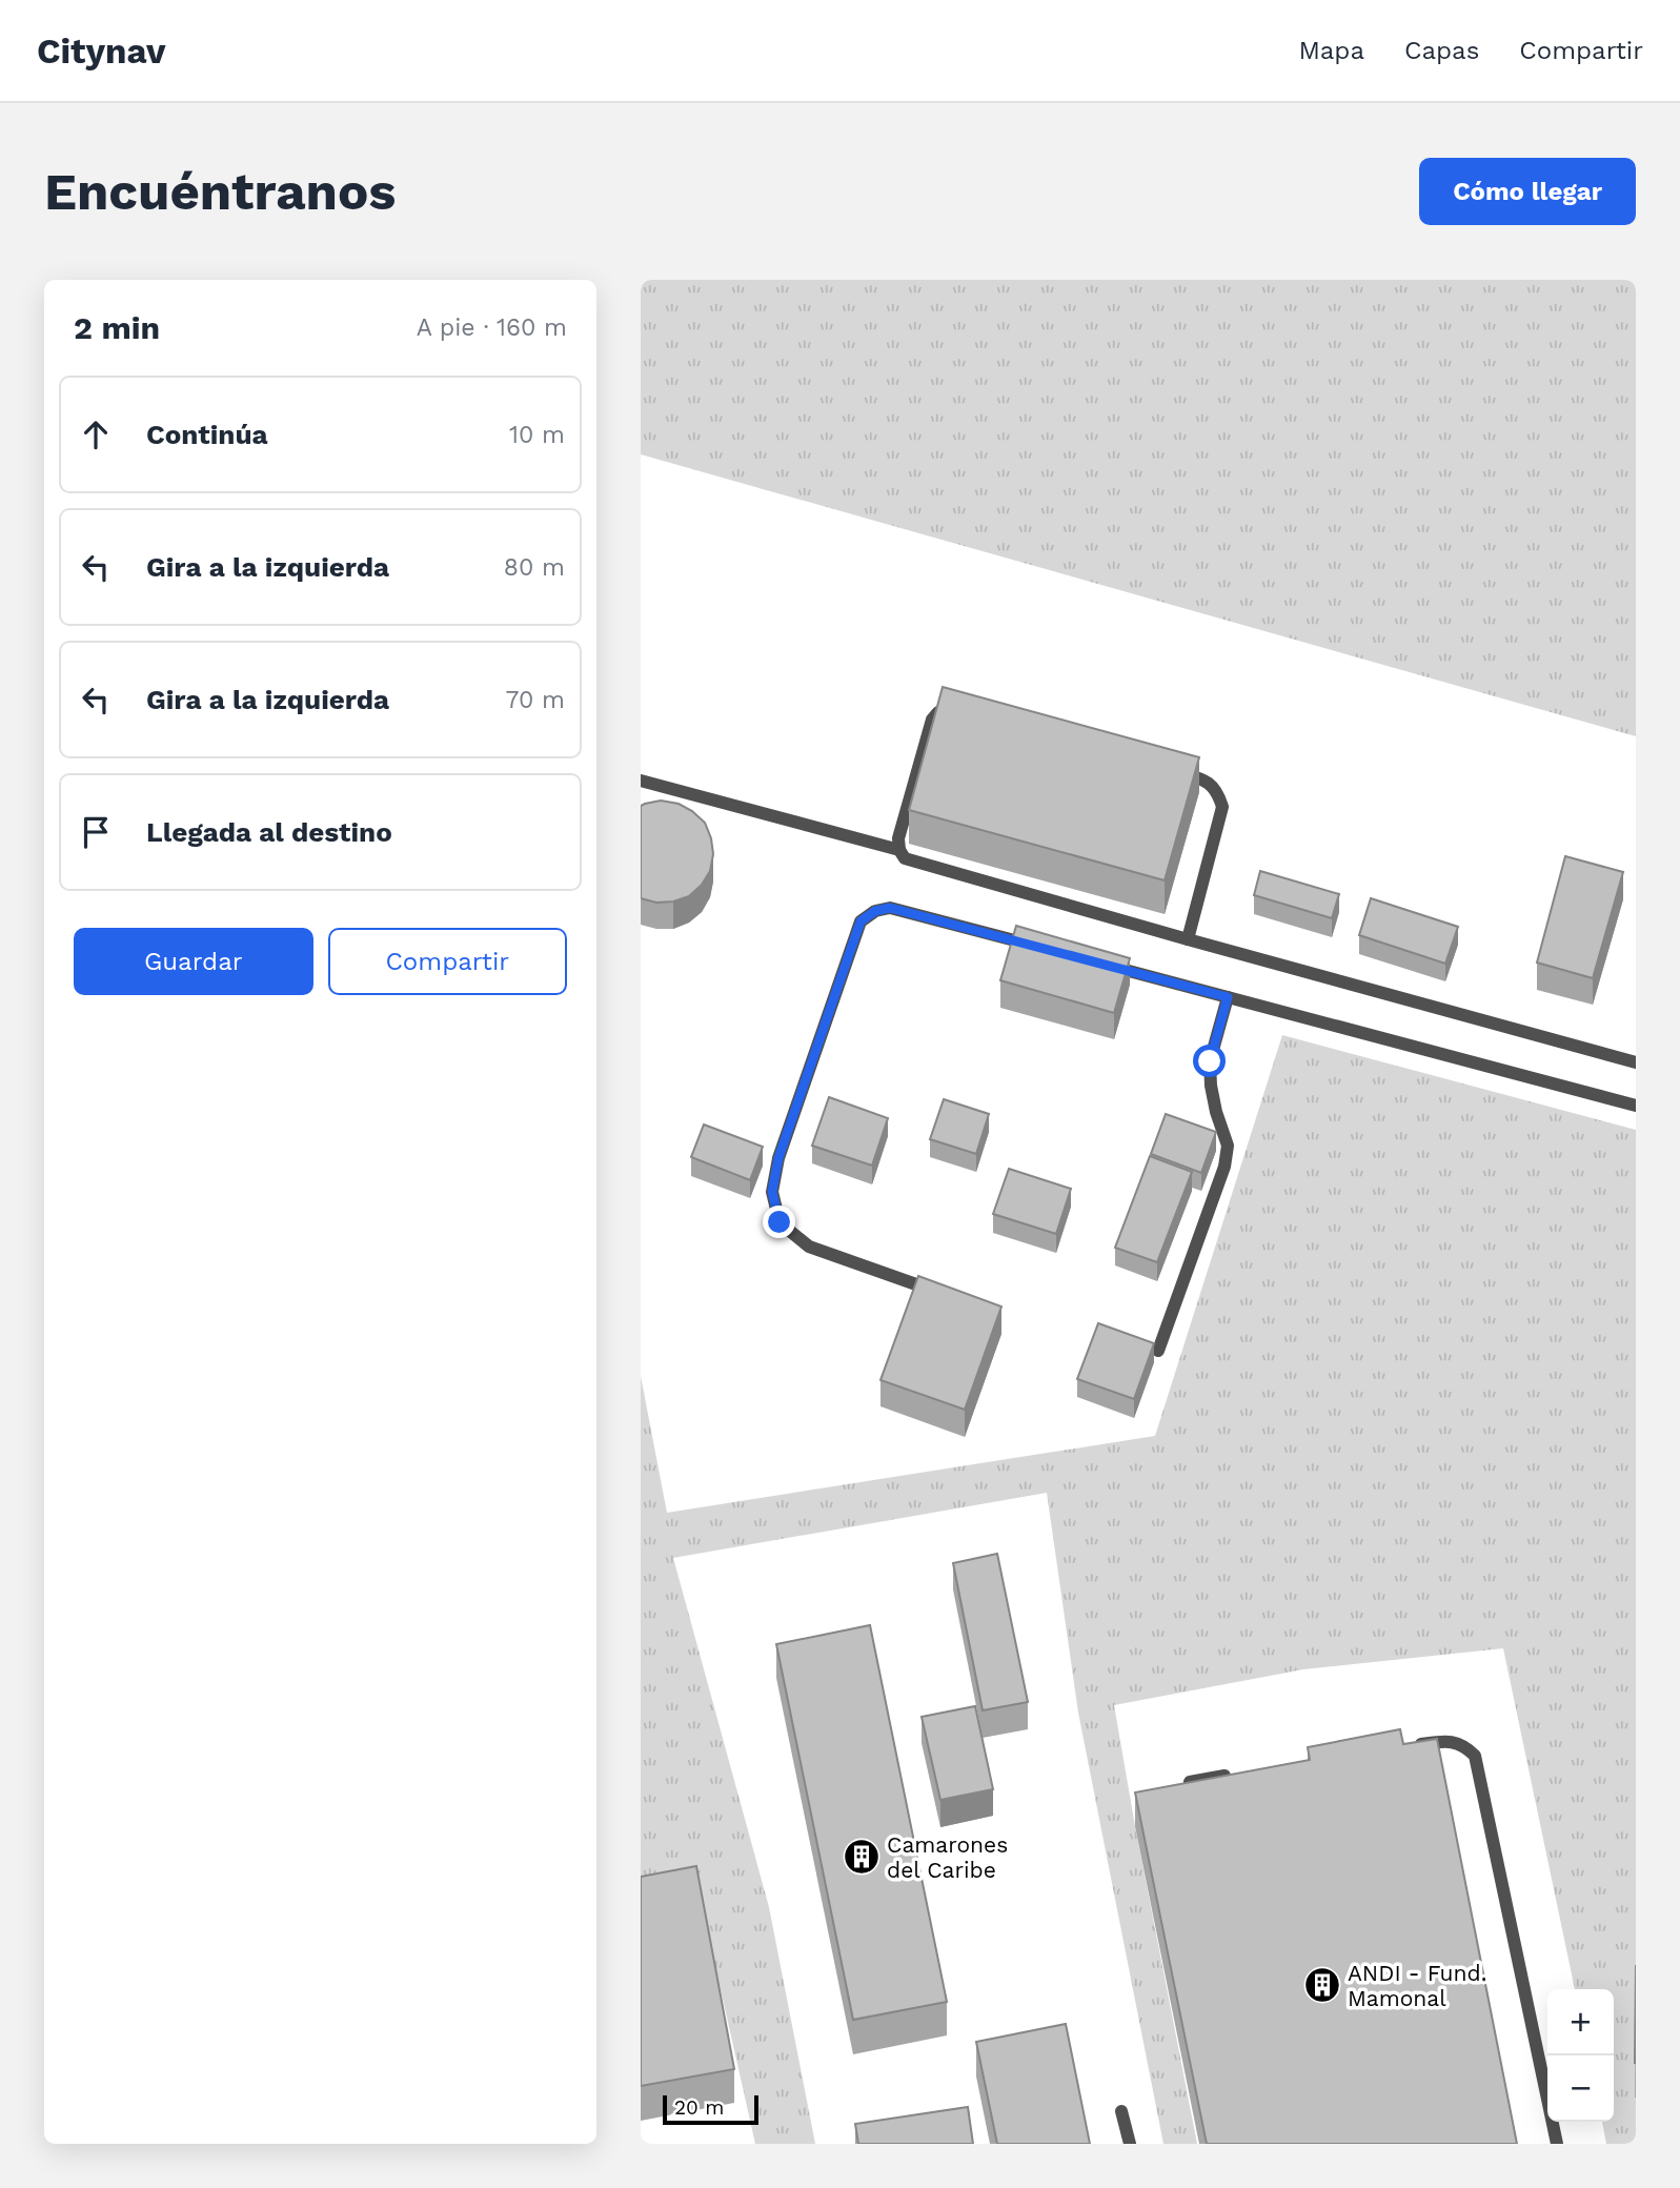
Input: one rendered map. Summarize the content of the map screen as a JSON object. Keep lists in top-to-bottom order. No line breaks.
{"places":{"building":["Camarones del Caribe","ANDI - Fund. Mamonal"]},"scale_bar":"20 m","page":{"header":"Citynav","nav":["Mapa","Capas","Compartir"],"buttons":["Cómo llegar",["Guardar","Compartir"]],"title":"Encuéntranos","heading":["2 min","A pie · 160 m"],"list":[["Continúa","10 m"],["Gira a la izquierda","80 m"],["Gira a la izquierda","70 m"],"Llegada al destino"],"map_buttons":["+","−"],"scale":"20 m"}}
